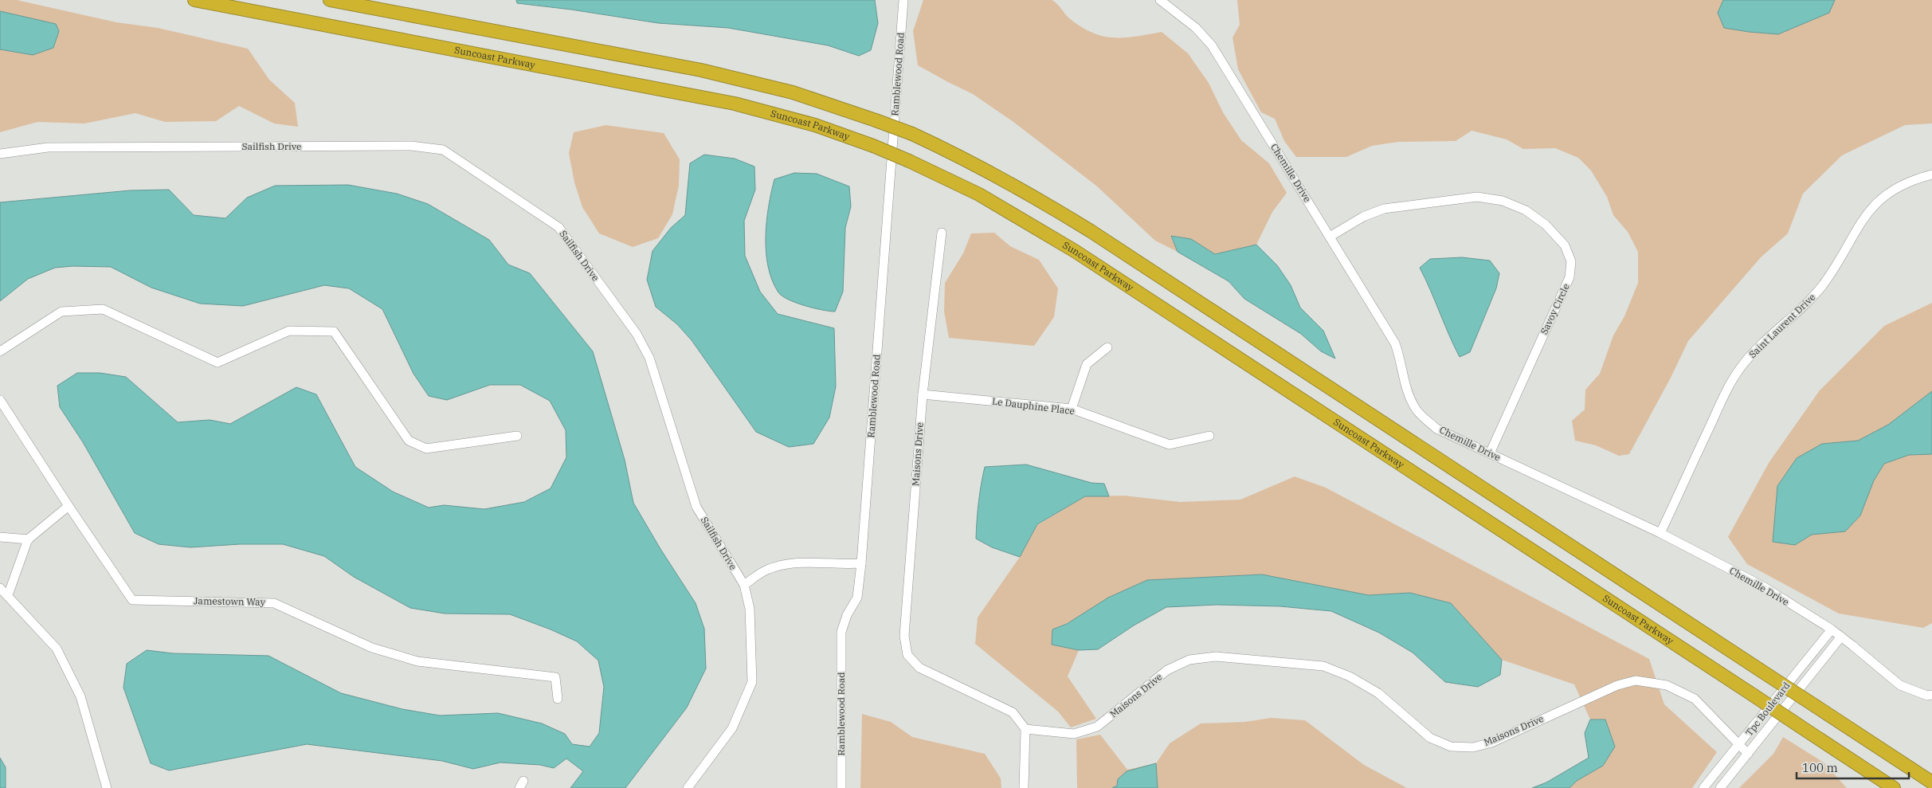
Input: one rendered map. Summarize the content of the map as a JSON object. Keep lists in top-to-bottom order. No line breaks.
{"streets":{"highway":["Suncoast Parkway"],"street":["Ramblewood Road","Sailfish Drive","Chemille Drive","Savoy Circle","Saint Laurent Drive","Le Dauphine Place","Maisons Drive","Jamestown Way","Tpc Boulevard"]},"crossings":[["Chemille Drive","Savoy Circle"],["Chemille Drive","Saint Laurent Drive"],["Chemille Drive","Tpc Boulevard"],["Le Dauphine Place","Maisons Drive"],["Maisons Drive","Tpc Boulevard"]],"scale_bar":"100 m"}
